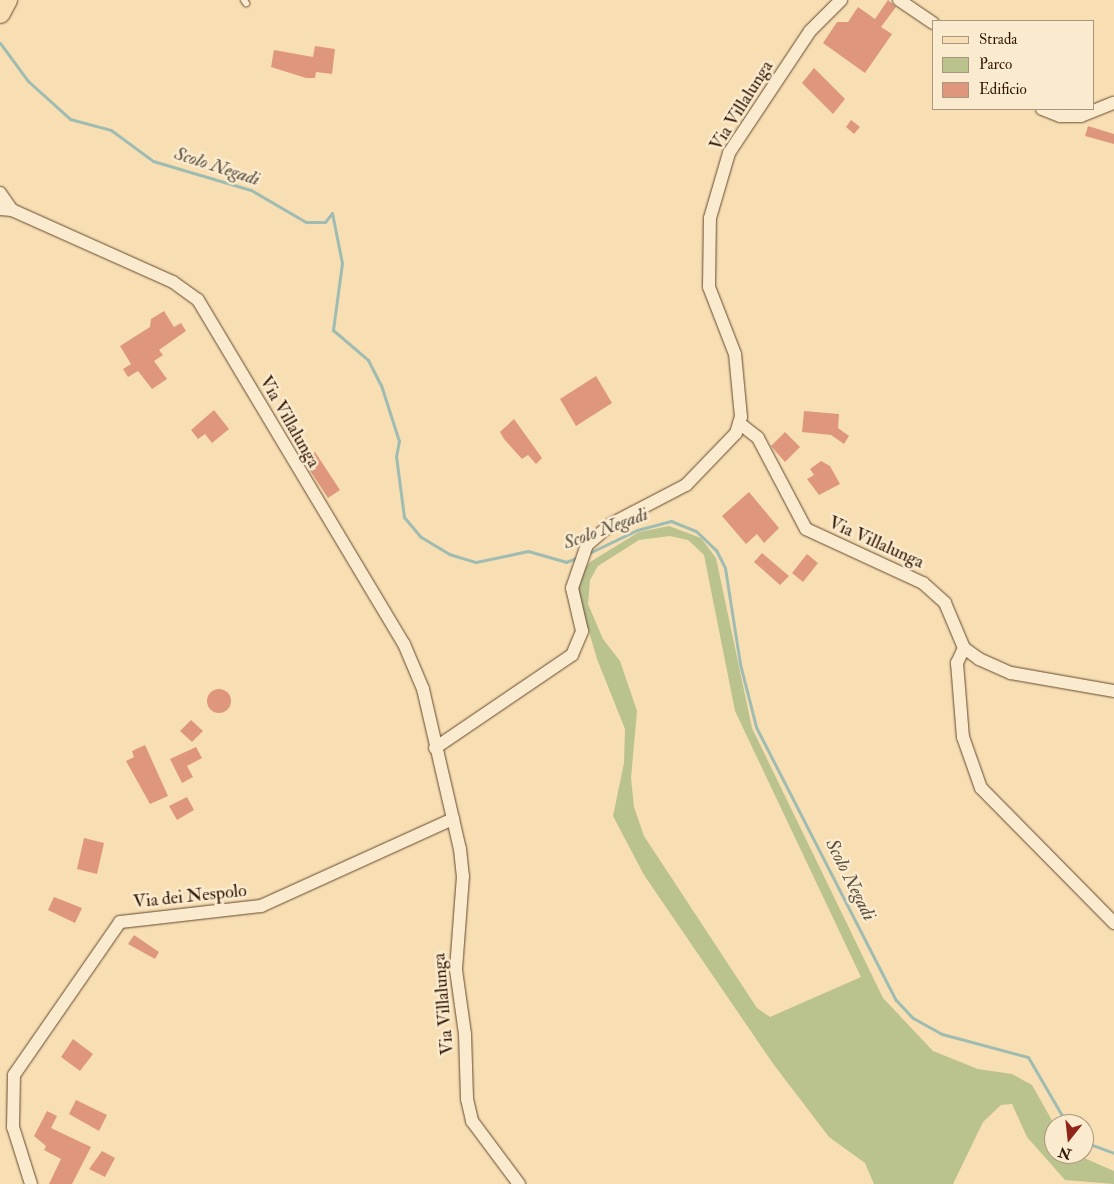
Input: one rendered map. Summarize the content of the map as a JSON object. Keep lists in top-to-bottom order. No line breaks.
{"streets":{"street":["Via Villalunga","Via dei Nespolo"]},"crossings":[["Via Villalunga","Via dei Nespolo"]],"water":["Scolo Negadi"],"legend":["Strada","Parco","Edificio"],"north":"bottom"}
